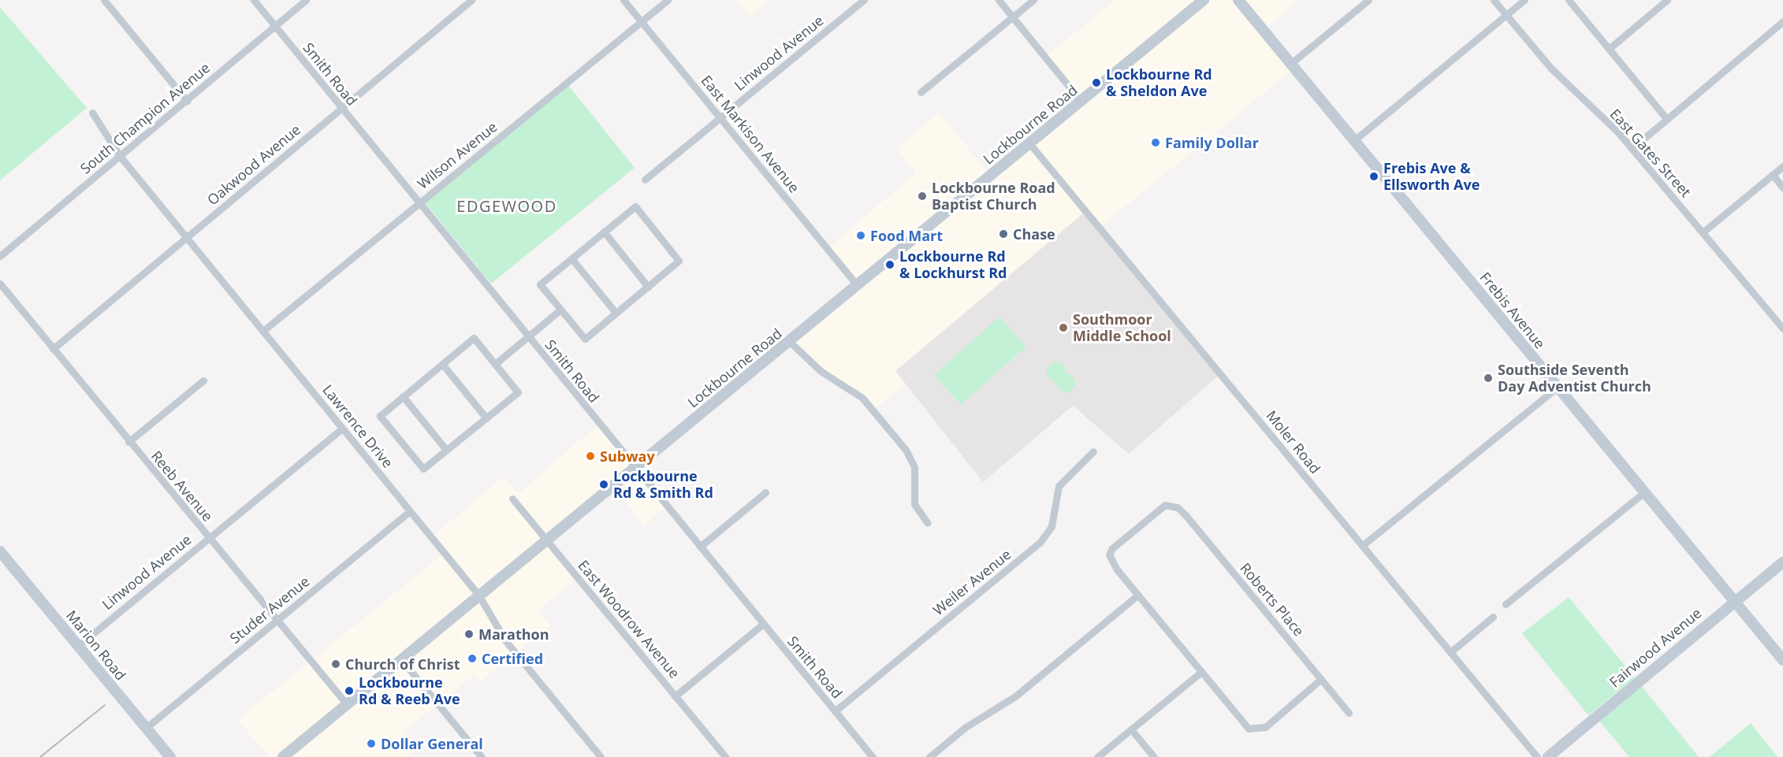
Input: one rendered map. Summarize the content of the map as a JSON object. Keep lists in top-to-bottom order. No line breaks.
{"streets":{"main road":["Lockbourne Road","Frebis Avenue","Marion Road","Fairwood Avenue"],"street":["Linwood Avenue","Smith Road","South Champion Avenue","East Markison Avenue","East Gates Street","Wilson Avenue","Oakwood Avenue","Lawrence Drive","Moler Road","Reeb Avenue","Weiler Avenue","Roberts Place","Studer Avenue","East Woodrow Avenue"]},"crossings":[["Linwood Avenue","East Markison Avenue"],["Linwood Avenue","Lawrence Drive"],["Linwood Avenue","Reeb Avenue"],["Linwood Avenue","Marion Road"],["Smith Road","South Champion Avenue"],["Smith Road","Lockbourne Road"],["Smith Road","Wilson Avenue"],["Smith Road","Oakwood Avenue"],["Smith Road","Weiler Avenue"],["South Champion Avenue","Lawrence Drive"],["Lockbourne Road","East Markison Avenue"],["Lockbourne Road","Lawrence Drive"],["Lockbourne Road","Moler Road"],["Lockbourne Road","Reeb Avenue"],["Lockbourne Road","East Woodrow Avenue"],["East Markison Avenue","Wilson Avenue"],["Wilson Avenue","Lawrence Drive"],["Oakwood Avenue","Lawrence Drive"],["Oakwood Avenue","Reeb Avenue"],["Frebis Avenue","Fairwood Avenue"],["Lawrence Drive","Studer Avenue"],["Reeb Avenue","Studer Avenue"],["Studer Avenue","Marion Road"]],"districts":["EDGEWOOD"],"places":["Lockbourne Rd & Sheldon Ave","Family Dollar","Frebis Ave & Ellsworth Ave","Lockbourne Road Baptist Church","Chase","Food Mart","Lockbourne Rd & Lockhurst Rd","Southmoor Middle School","Southside Seventh Day Adventist Church","Subway","Lockbourne Rd & Smith Rd","Marathon","Certified","Church of Christ","Lockbourne Rd & Reeb Ave","Dollar General"]}
